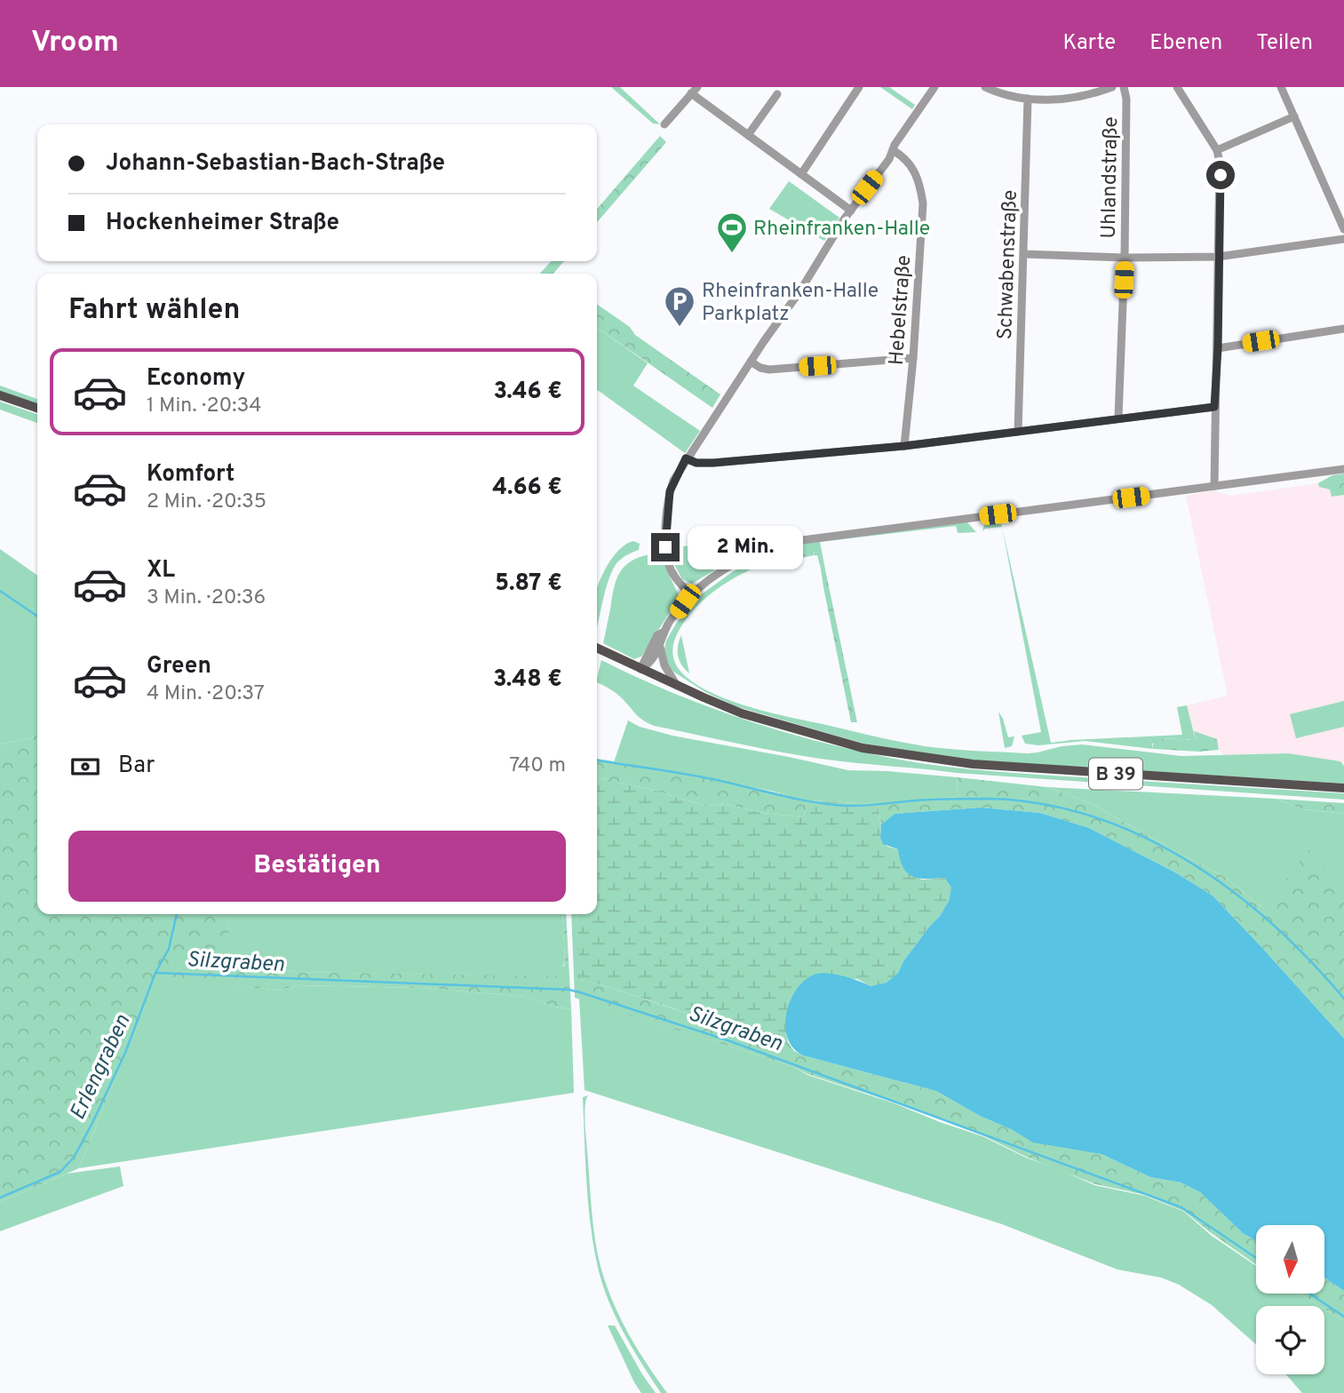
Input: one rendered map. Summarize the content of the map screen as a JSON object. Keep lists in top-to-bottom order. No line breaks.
{"streets":{"main road":["B 39"],"street":["Uhlandstraße","Schwabenstraße","Hebelstraße"]},"water":["Silzgraben","Erlengraben"],"places":{"sports":["Rheinfranken-Halle"],"parking":["Rheinfranken-Halle Parkplatz"]},"north":"bottom","page":{"header":"Vroom","nav":["Karte","Ebenen","Teilen"],"banner":["Johann-Sebastian-Bach-Straße","Hockenheimer Straße"],"heading":"Fahrt wählen","list":[{"name":"Economy","note":"1 Min. · 20:34","value":"3.46 €"},{"name":"Komfort","note":"2 Min. · 20:35","value":"4.66 €"},{"name":"XL","note":"3 Min. · 20:36","value":"5.87 €"},{"name":"Green","note":"4 Min. · 20:37","value":"3.48 €"}],"bubble":"2 Min.","pay":["Bar","740 m"],"buttons":"Bestätigen"}}
